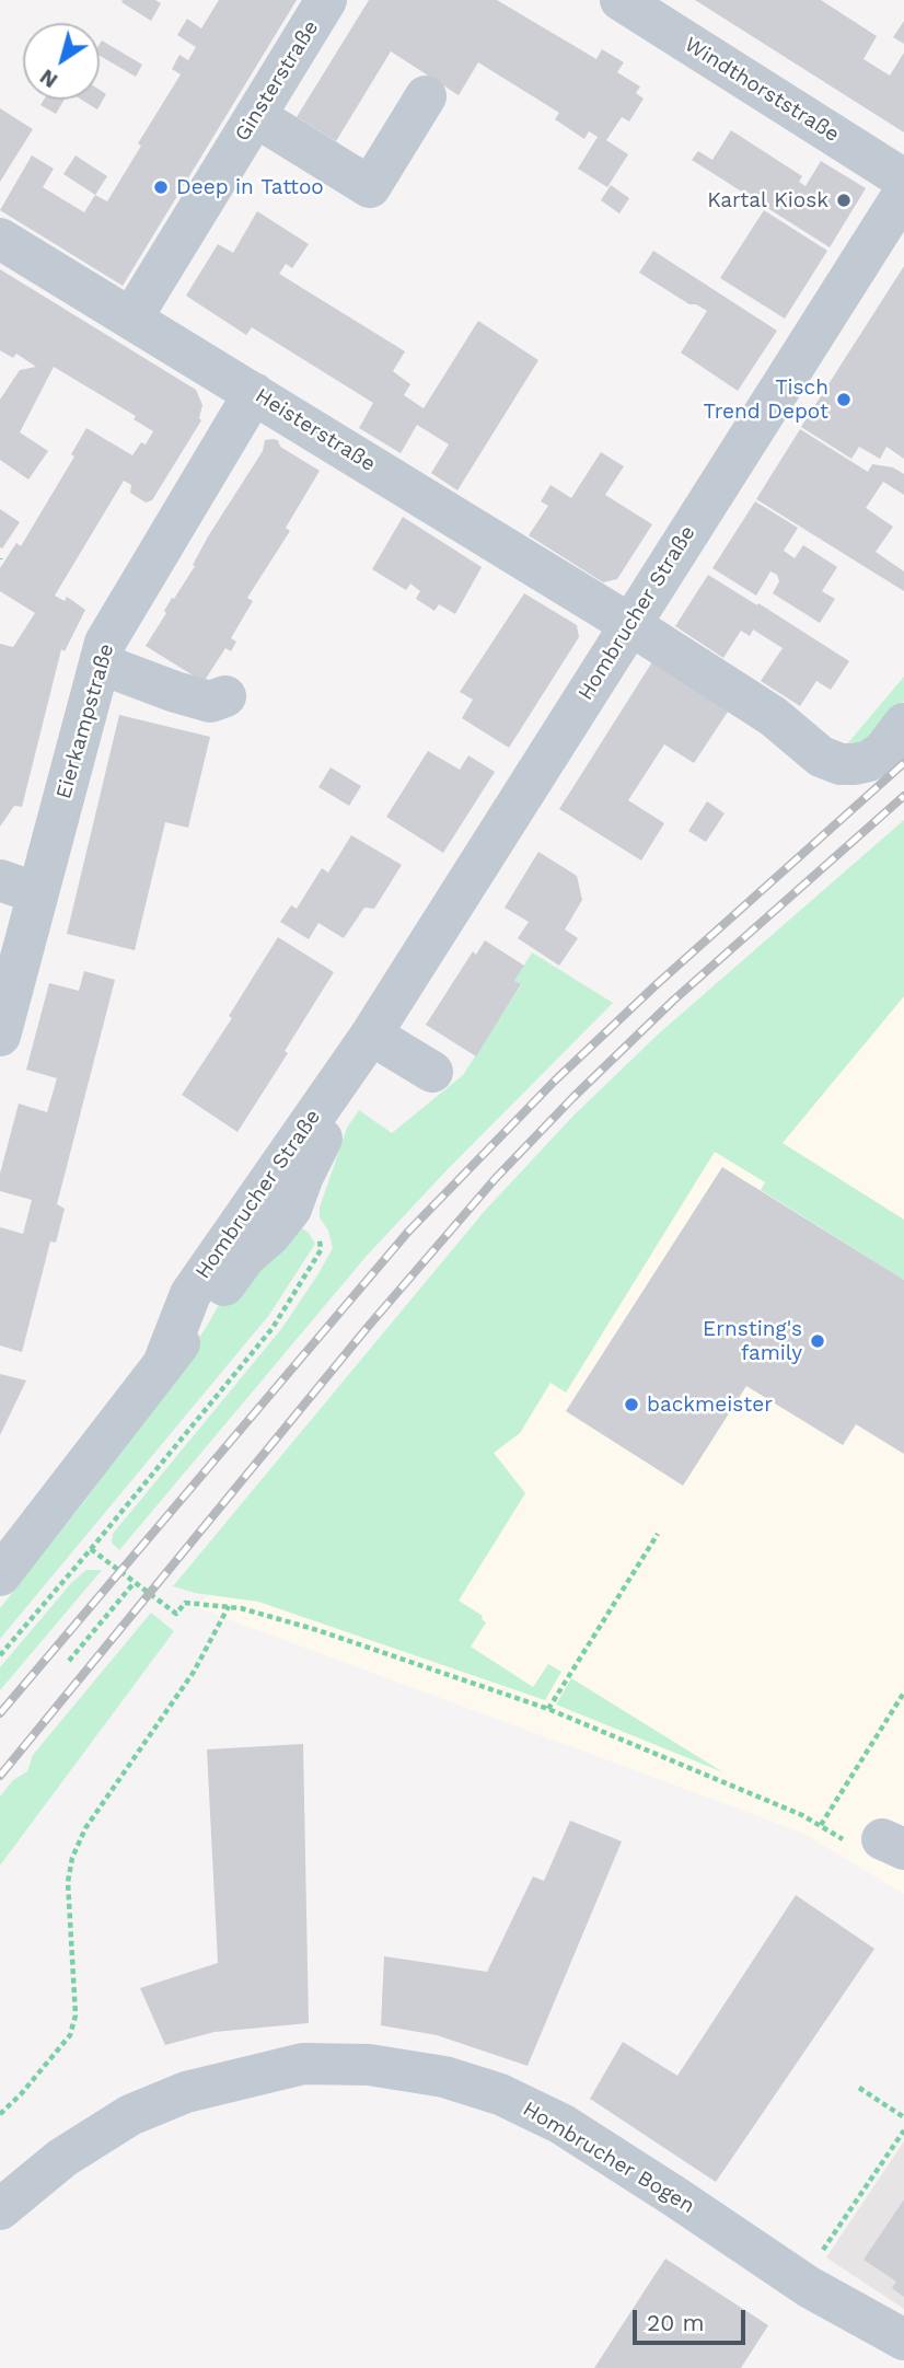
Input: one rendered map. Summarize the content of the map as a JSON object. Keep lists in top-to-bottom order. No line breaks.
{"streets":{"street":["Ginsterstraße","Windthorststraße","Heisterstraße","Hombrucher Straße","Eierkampstraße","Hombrucher Bogen"]},"crossings":[["Ginsterstraße","Heisterstraße"],["Heisterstraße","Hombrucher Straße"],["Heisterstraße","Eierkampstraße"]],"places":["Deep in Tattoo","Kartal Kiosk","Tisch Trend Depot","Ernsting's family","backmeister"],"scale_bar":"20 m","north":"bottom left"}
